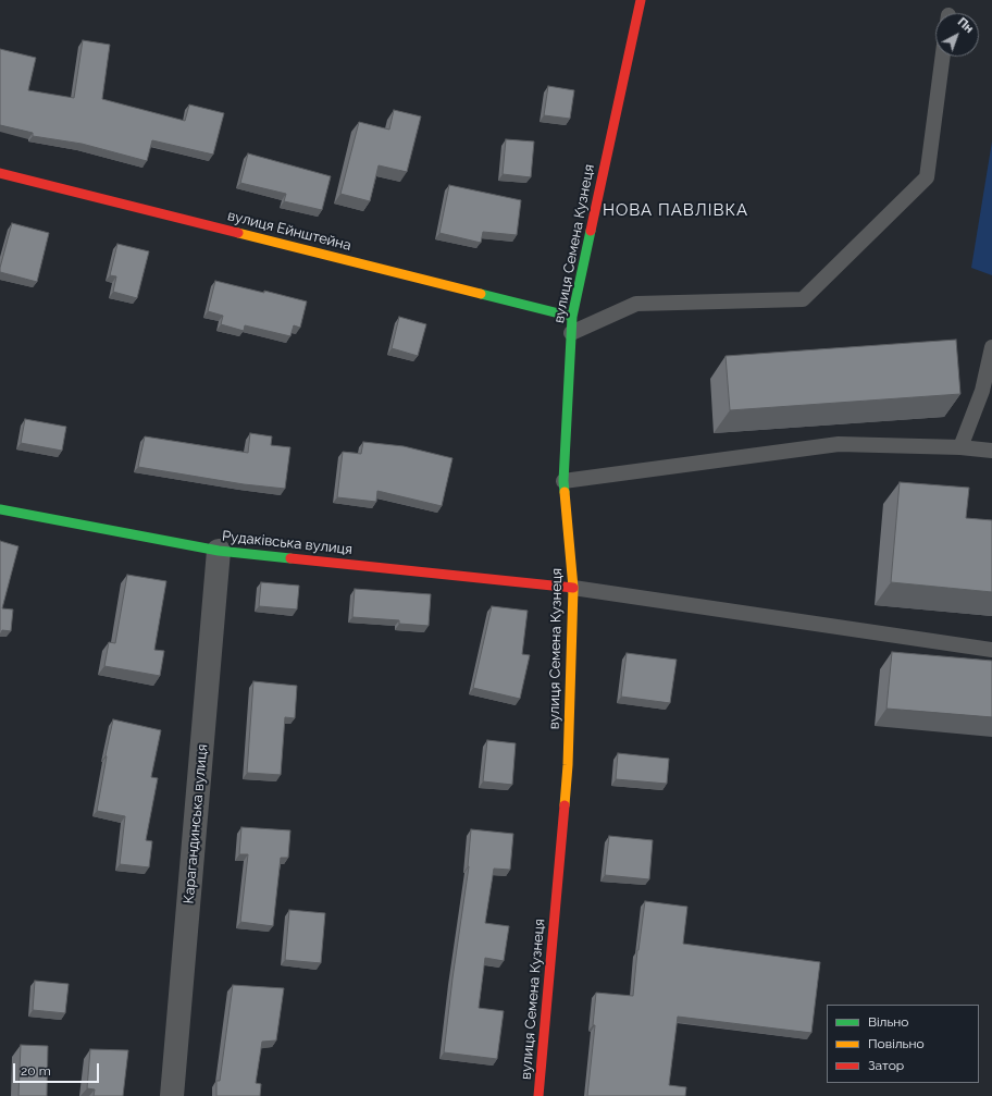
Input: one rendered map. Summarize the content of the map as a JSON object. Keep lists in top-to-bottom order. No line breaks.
{"streets":{"street":["вулиця Ейнштейна","вулиця Семена Кузнеця","Рудаківська вулиця","Карагандинська вулиця"]},"crossings":[["вулиця Ейнштейна","вулиця Семена Кузнеця"],["вулиця Семена Кузнеця","Рудаківська вулиця"],["Рудаківська вулиця","Карагандинська вулиця"]],"districts":["НОВА ПАВЛІВКА"],"legend":["Вільно","Повільно","Затор"],"scale_bar":"20 m","north":"top right"}
